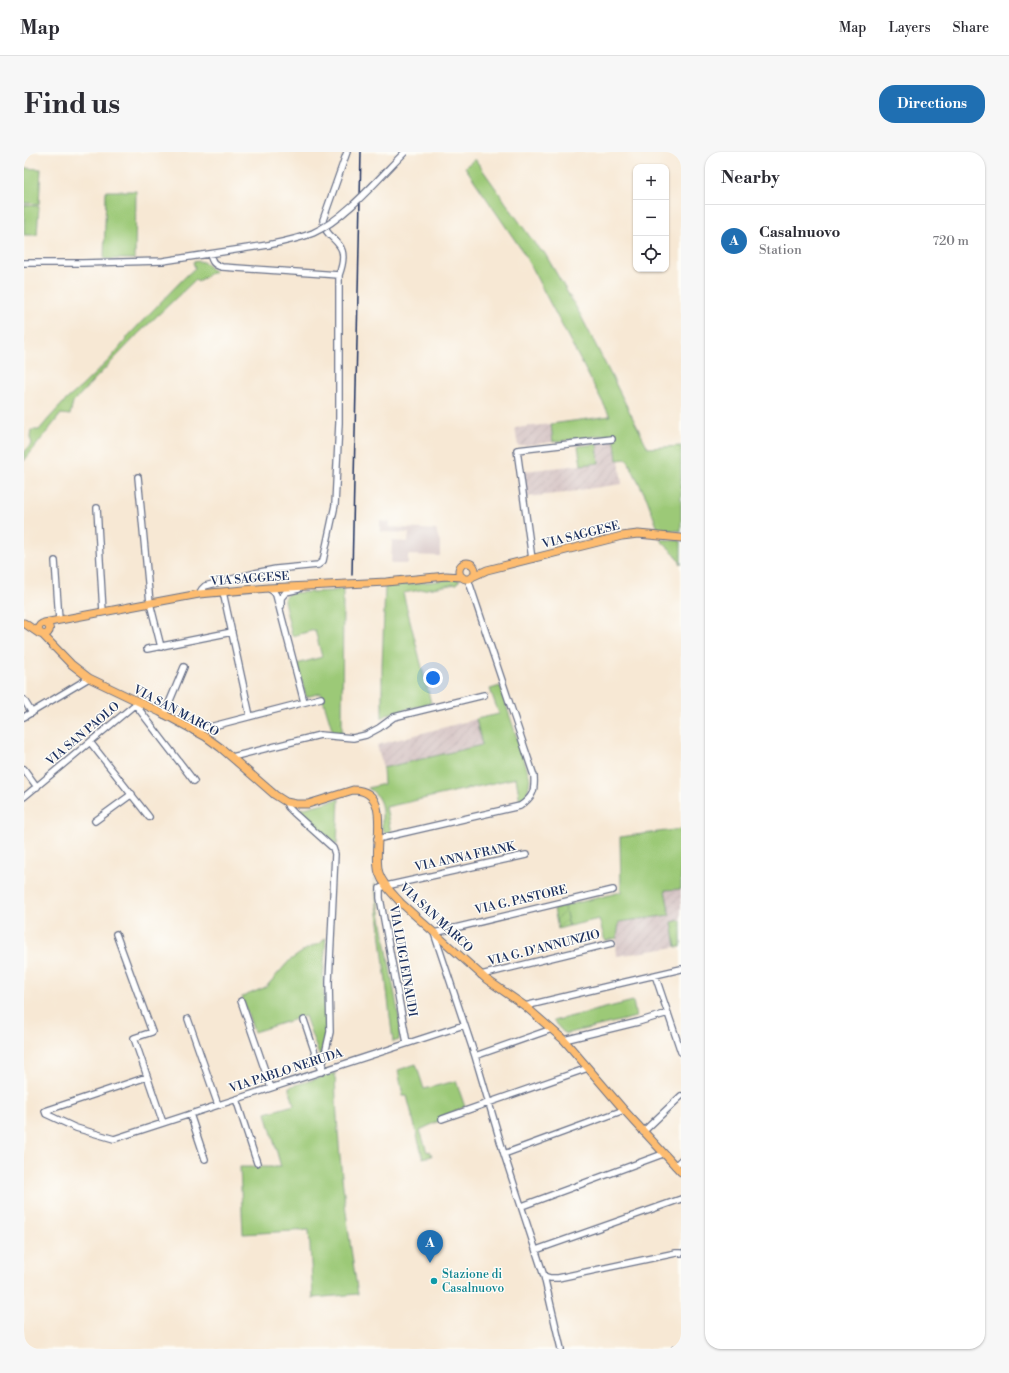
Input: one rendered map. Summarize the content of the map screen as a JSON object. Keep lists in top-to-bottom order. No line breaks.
{"streets":{"main road":["VIA SAGGESE","VIA SAN MARCO"],"street":["VIA SAN PAOLO","VIA ANNA FRANK","VIA G. PASTORE","VIA G. D'ANNUNZIO","VIA LUIGI EINAUDI","VIA PABLO NERUDA"]},"crossings":[["VIA SAGGESE","VIA SAN MARCO"],["VIA SAN MARCO","VIA SAN PAOLO"],["VIA SAN MARCO","VIA ANNA FRANK"],["VIA SAN MARCO","VIA G. PASTORE"],["VIA SAN MARCO","VIA G. D'ANNUNZIO"],["VIA SAN MARCO","VIA LUIGI EINAUDI"],["VIA ANNA FRANK","VIA LUIGI EINAUDI"],["VIA LUIGI EINAUDI","VIA PABLO NERUDA"]],"places":["Stazione di Casalnuovo"],"page":{"header":"Map","nav":["Map","Layers","Share"],"buttons":"Directions","title":"Find us","heading":"Nearby","map_buttons":["+","−"],"list":[{"mark":"A","name":"Casalnuovo","note":"Station","value":"720 m"}],"pins":"A"}}
